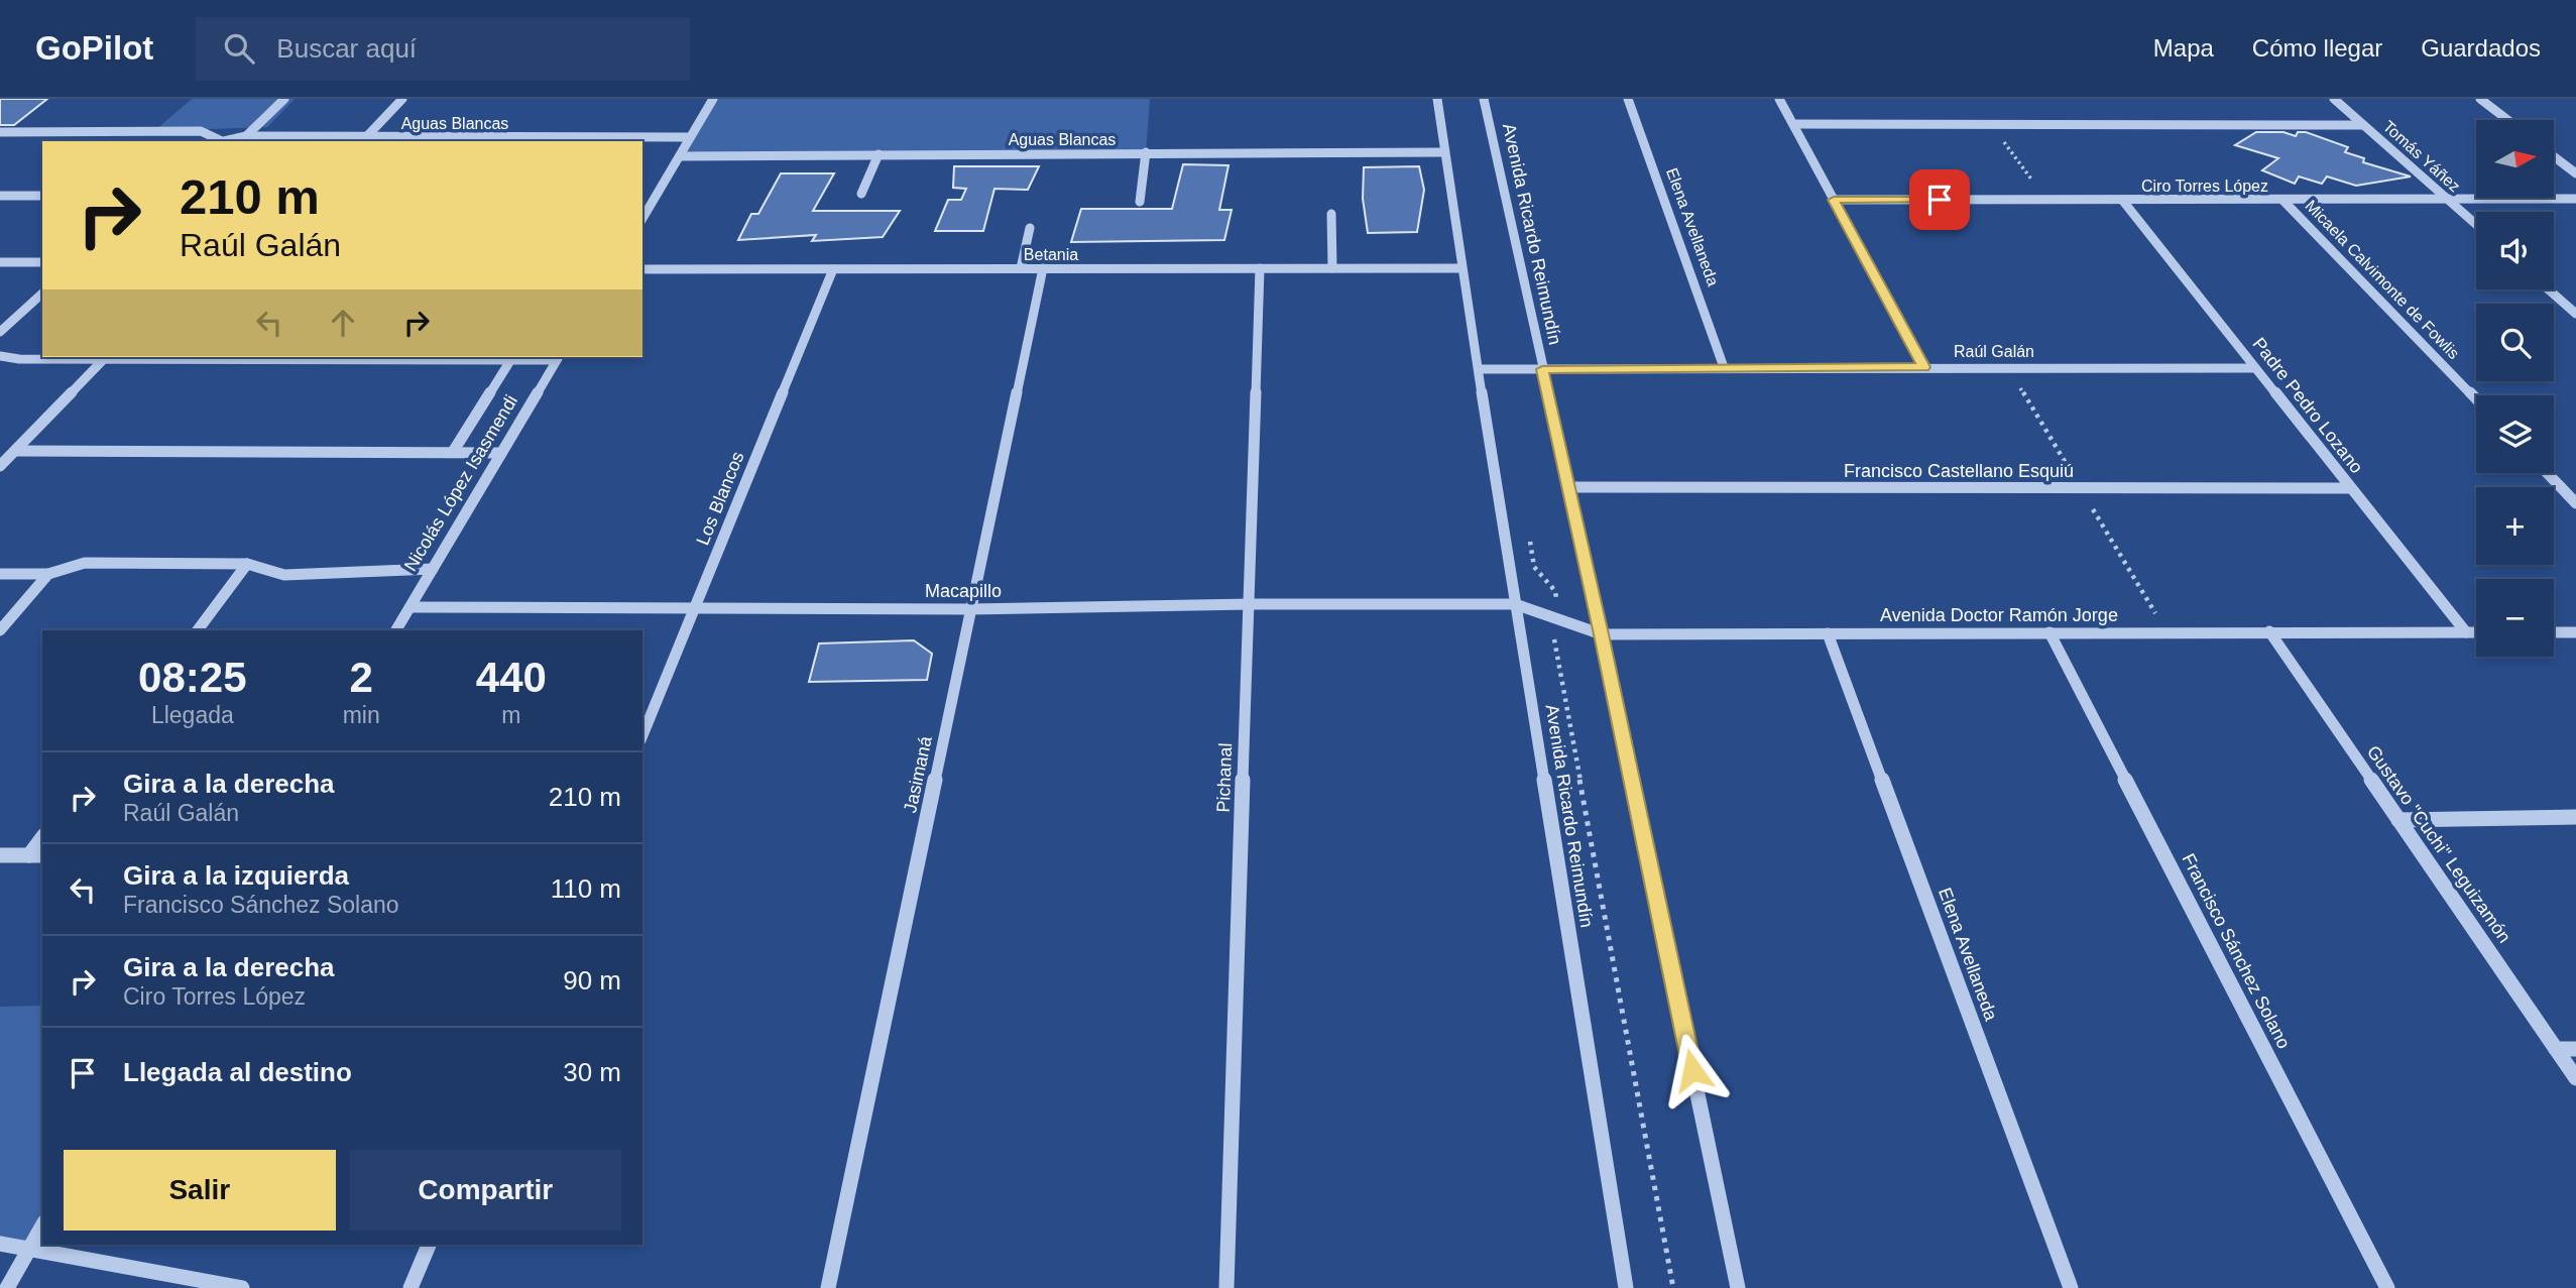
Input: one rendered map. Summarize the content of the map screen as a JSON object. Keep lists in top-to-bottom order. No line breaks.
{"streets":{"street":["Aguas Blancas","Tomás Yáñez","Ciro Torres López","Elena Avellaneda","Avenida Ricardo Reimundín","Betania","Micaela Calvimonte de Fowlis","Raúl Galán","Padre Pedro Lozano","Francisco Castellano Esquiú","Nicolás López Isasmendi","Los Blancos","Macapillo","Avenida Doctor Ramón Jorge","Jasimaná","Pichanal","Gustavo \"Cuchi\" Leguizamón","Francisco Sánchez Solano"]},"crossings":[["Aguas Blancas","Avenida Ricardo Reimundín"],["Tomás Yáñez","Ciro Torres López"],["Ciro Torres López","Micaela Calvimonte de Fowlis"],["Ciro Torres López","Padre Pedro Lozano"],["Elena Avellaneda","Raúl Galán"],["Elena Avellaneda","Avenida Doctor Ramón Jorge"],["Avenida Ricardo Reimundín","Betania"],["Avenida Ricardo Reimundín","Raúl Galán"],["Avenida Ricardo Reimundín","Francisco Castellano Esquiú"],["Avenida Ricardo Reimundín","Macapillo"],["Avenida Ricardo Reimundín","Avenida Doctor Ramón Jorge"],["Betania","Los Blancos"],["Betania","Jasimaná"],["Betania","Pichanal"],["Raúl Galán","Padre Pedro Lozano"],["Padre Pedro Lozano","Francisco Castellano Esquiú"],["Padre Pedro Lozano","Avenida Doctor Ramón Jorge"],["Nicolás López Isasmendi","Macapillo"],["Los Blancos","Macapillo"],["Macapillo","Avenida Doctor Ramón Jorge"],["Macapillo","Jasimaná"],["Macapillo","Pichanal"],["Avenida Doctor Ramón Jorge","Gustavo \"Cuchi\" Leguizamón"],["Avenida Doctor Ramón Jorge","Francisco Sánchez Solano"]],"north":"right","page":{"header":"GoPilot","search":"Buscar aquí","nav":["Mapa","Cómo llegar","Guardados"],"map_buttons":["+","−"],"turn":["210 m","Raúl Galán"],"eta":["08:25","Llegada","2","min","440","m"],"list":[{"name":"Gira a la derecha","note":"Raúl Galán","value":"210 m"},{"name":"Gira a la izquierda","note":"Francisco Sánchez Solano","value":"110 m"},{"name":"Gira a la derecha","note":"Ciro Torres López","value":"90 m"},{"name":"Llegada al destino","value":"30 m"}],"buttons":["Salir","Compartir"]}}
